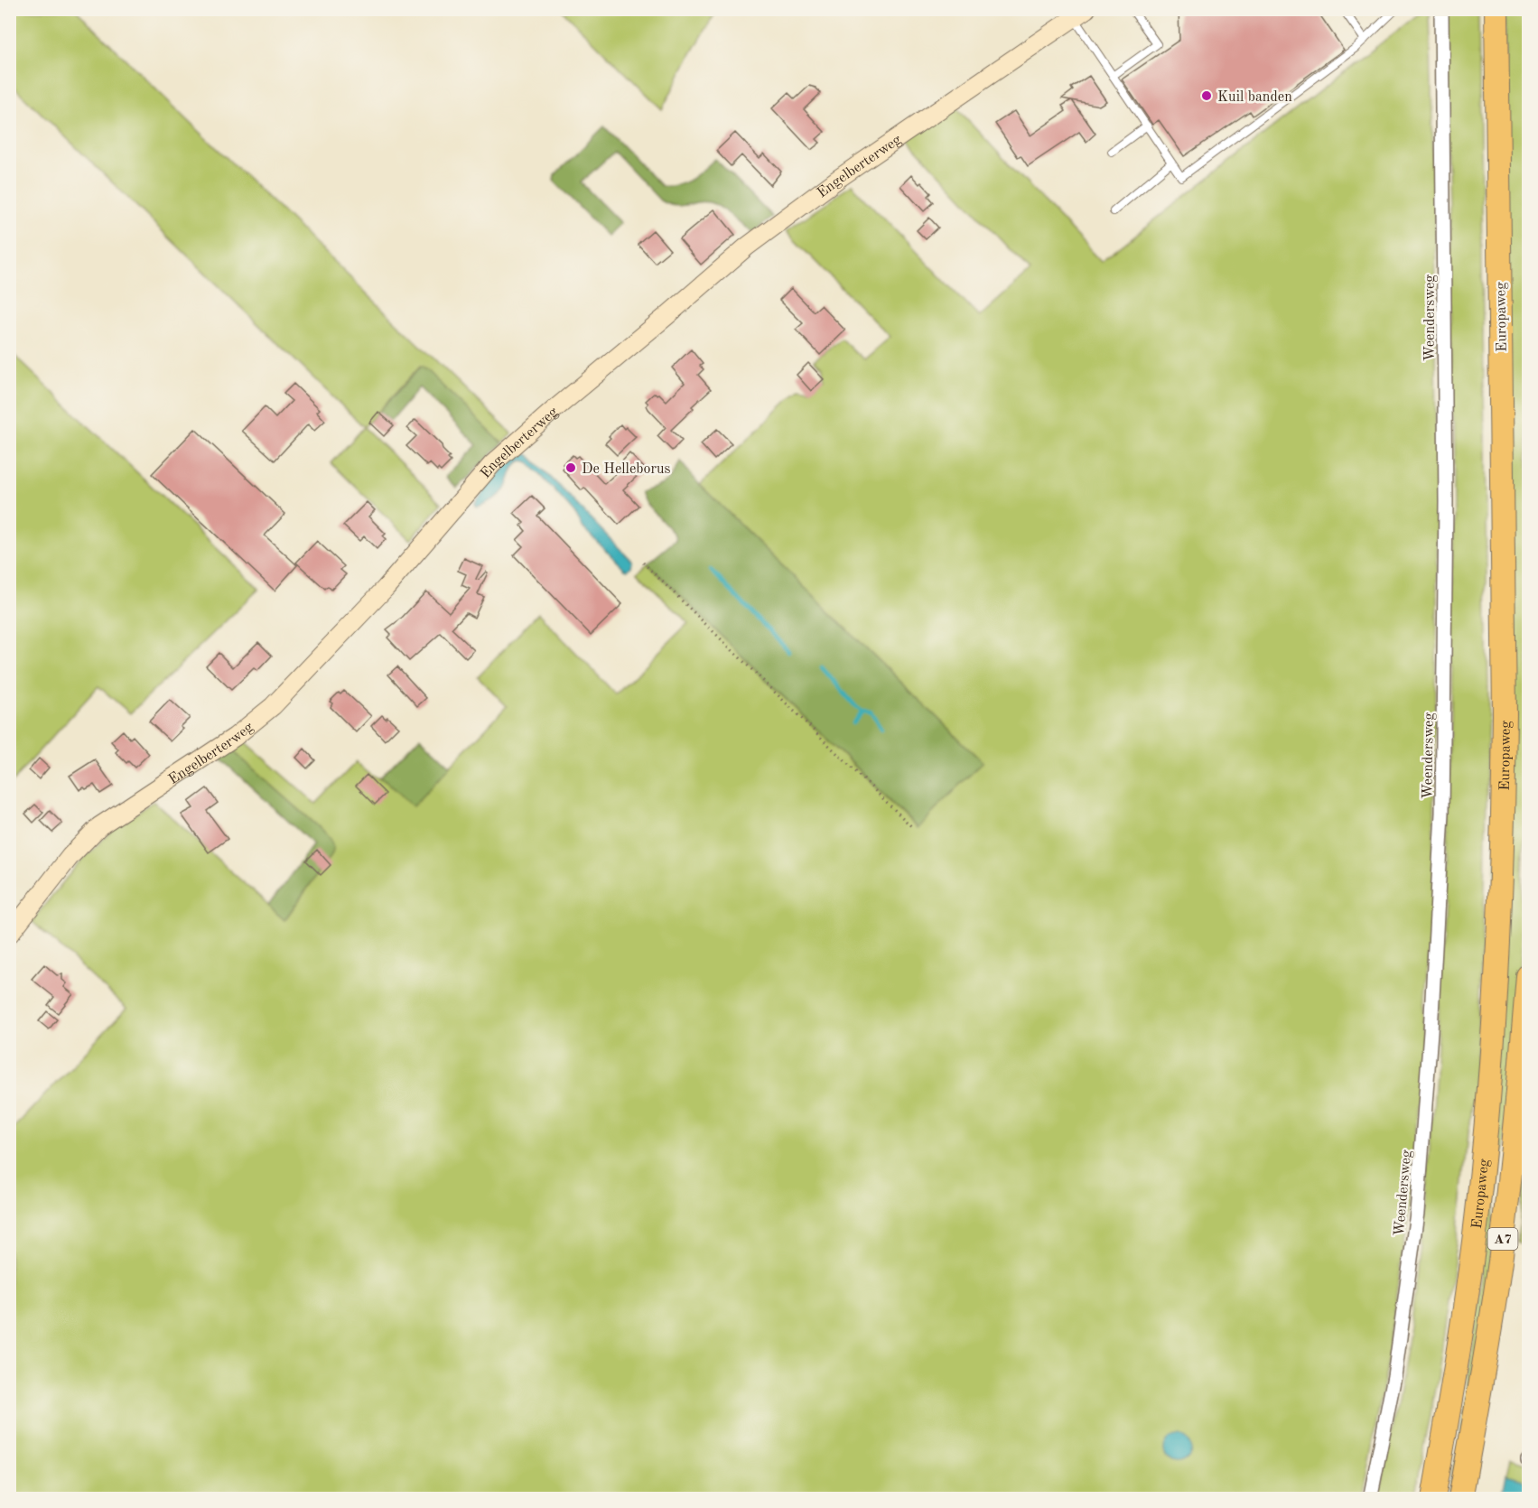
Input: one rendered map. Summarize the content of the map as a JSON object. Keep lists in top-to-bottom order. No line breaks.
{"streets":{"highway":["Europaweg","A7"],"street":["Engelberterweg","Weendersweg"]},"places":["Kuil banden","De Helleborus"]}
